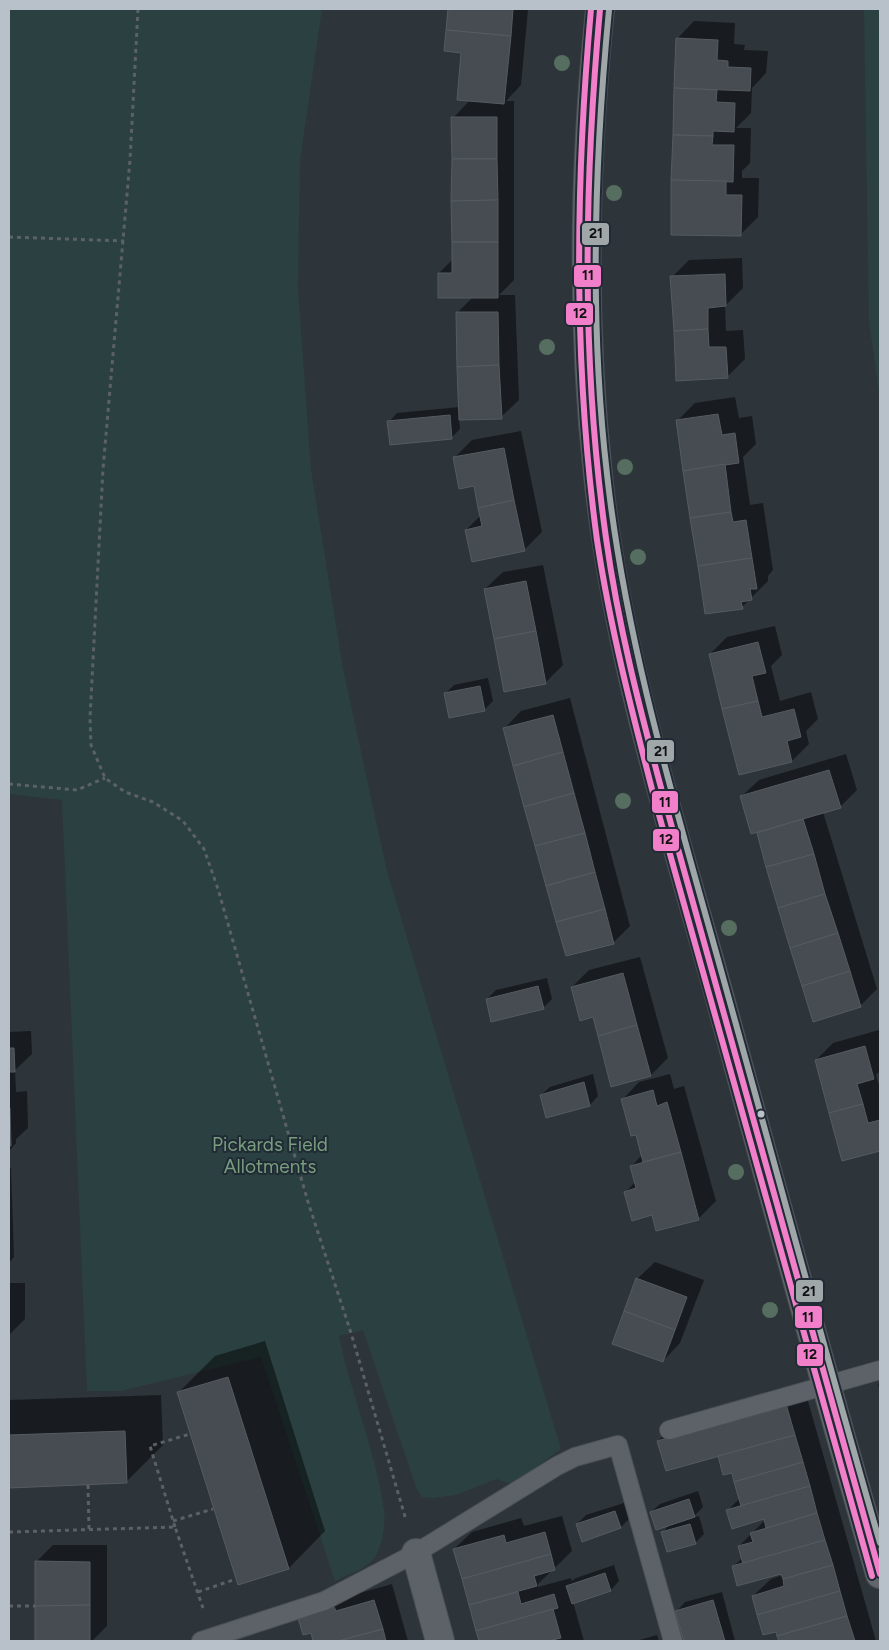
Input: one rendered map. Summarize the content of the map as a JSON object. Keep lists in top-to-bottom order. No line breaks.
{"parks":["Pickards Field Allotments"],"lines":["transit line 11","transit line 12","transit line 21"]}
